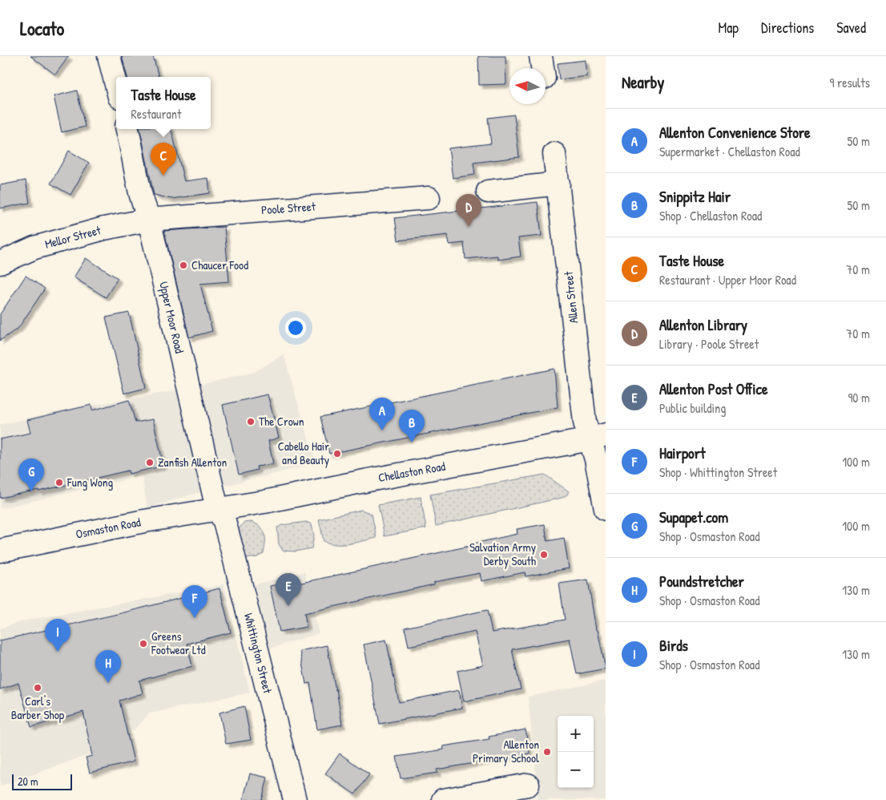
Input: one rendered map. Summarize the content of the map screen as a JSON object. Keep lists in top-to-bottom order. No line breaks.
{"streets":{"street":["Poole Street","Mellor Street","Allen Street","Upper Moor Road","Chellaston Road","Osmaston Road","Whittington Street"]},"crossings":[["Poole Street","Mellor Street"],["Poole Street","Upper Moor Road"],["Mellor Street","Upper Moor Road"],["Allen Street","Chellaston Road"],["Upper Moor Road","Chellaston Road"],["Upper Moor Road","Osmaston Road"],["Upper Moor Road","Whittington Street"],["Chellaston Road","Osmaston Road"],["Chellaston Road","Whittington Street"],["Osmaston Road","Whittington Street"]],"places":["Chaucer Food","The Crown","Cabello Hair and Beauty","Zanfish Allenton","Fung Wong","Salvation Army Derby South","Greens Footwear Ltd","Carl's Barber Shop","Allenton Primary School"],"scale_bar":"20 m","north":"left","page":{"header":"Locato","nav":["Map","Directions","Saved"],"heading":["Nearby","9 results"],"popup":["Taste House","Restaurant"],"list":[{"mark":"A","name":"Allenton Convenience Store","note":"Supermarket · Chellaston Road","value":"50 m"},{"mark":"B","name":"Snippitz Hair","note":"Shop · Chellaston Road","value":"50 m"},{"mark":"C","name":"Taste House","note":"Restaurant · Upper Moor Road","value":"70 m"},{"mark":"D","name":"Allenton Library","note":"Library · Poole Street","value":"70 m"},{"mark":"E","name":"Allenton Post Office","note":"Public building","value":"90 m"},{"mark":"F","name":"Hairport","note":"Shop · Whittington Street","value":"100 m"},{"mark":"G","name":"Supapet.com","note":"Shop · Osmaston Road","value":"100 m"},{"mark":"H","name":"Poundstretcher","note":"Shop · Osmaston Road","value":"130 m"},{"mark":"I","name":"Birds","note":"Shop · Osmaston Road","value":"130 m"}],"pins":["C","D","A","B","G","E","F","I","H"],"map_buttons":["+","−"],"scale":"20 m"}}
